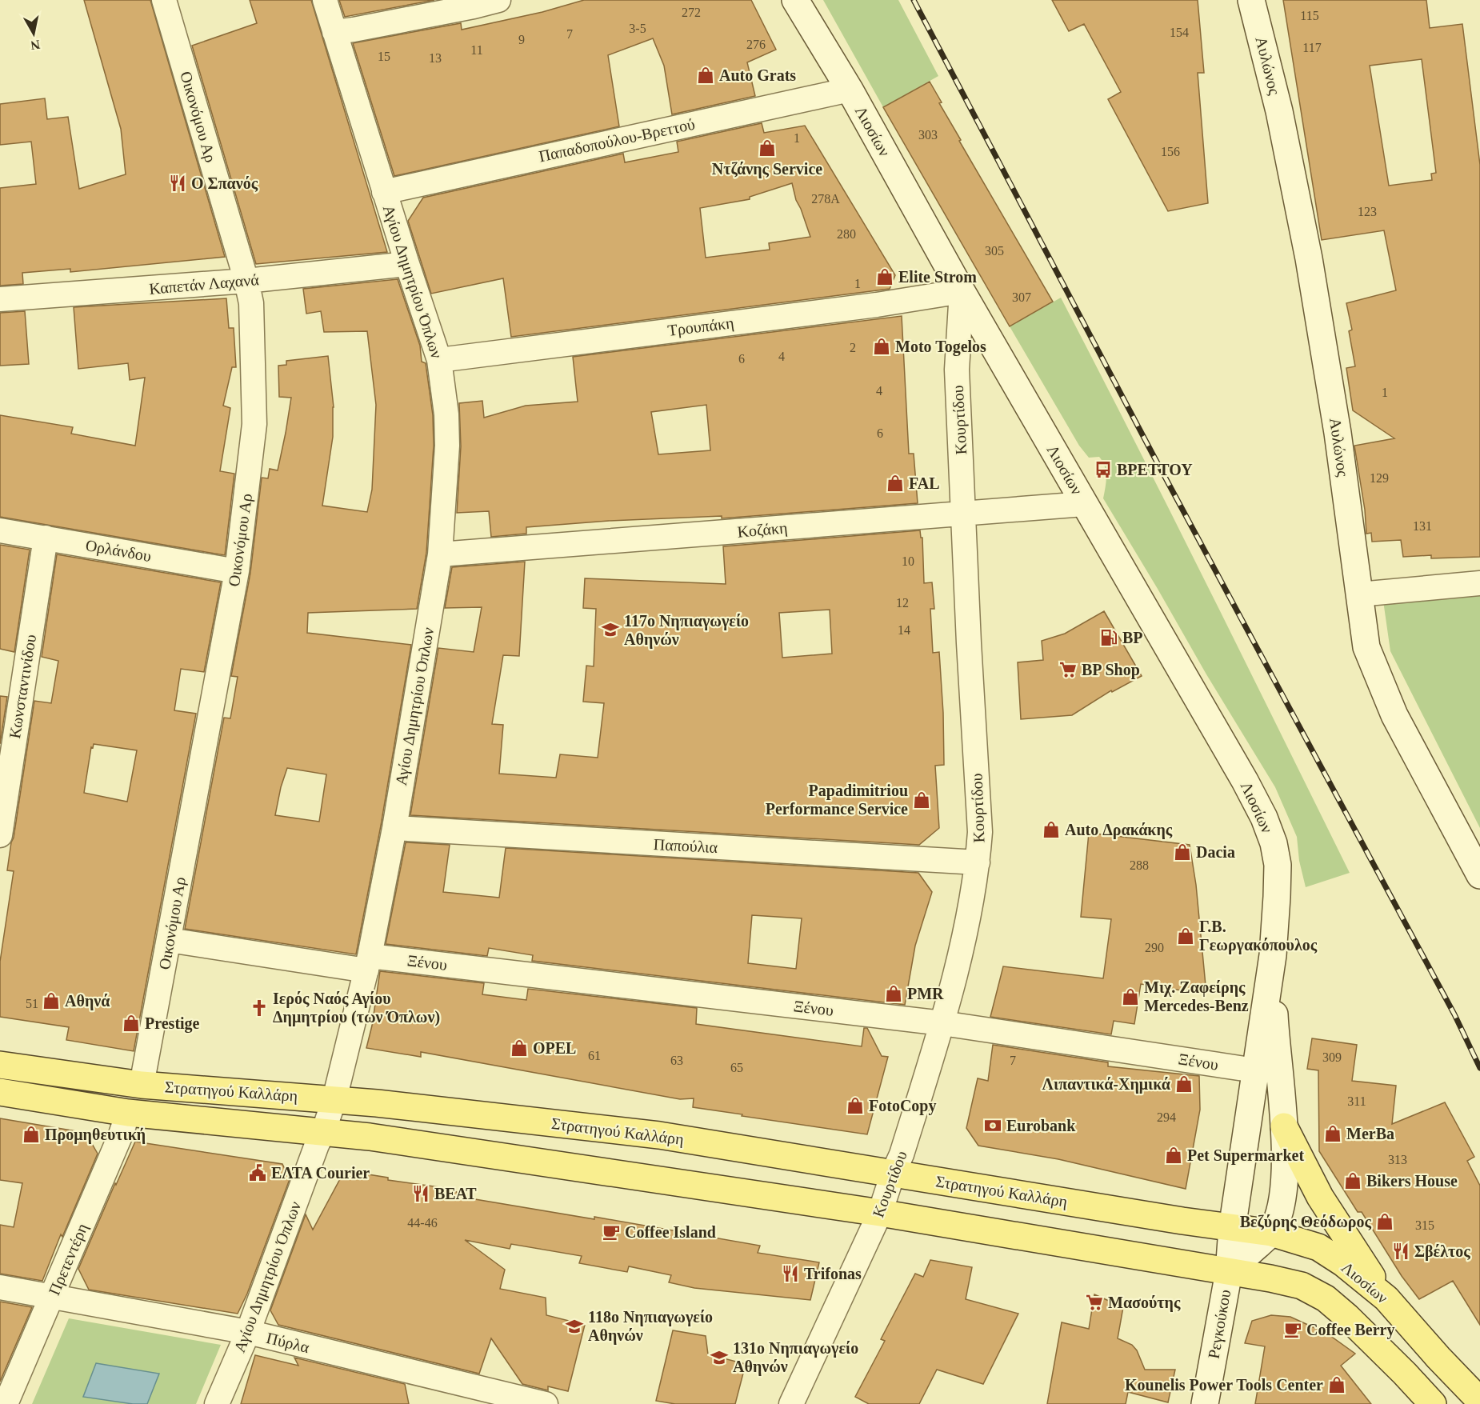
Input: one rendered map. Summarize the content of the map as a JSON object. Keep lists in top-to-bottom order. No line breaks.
{"streets":{"main road":["Αυλώνος","Λιοσίων","Στρατηγού Καλλάρη","Ρεγκούκου"],"street":["Οικονόμου Αρ","Παπαδοπούλου-Βρεττού","Αγίου Δημητρίου Όπλων","Καπετάν Λαχανά","Τρουπάκη","Κουρτίδου","Κοζάκη","Ορλάνδου","Κωνσταντινίδου","Παπούλια","Ξένου","Πρετεντέρη","Πύρλα"]},"crossings":[["Οικονόμου Αρ","Καπετάν Λαχανά"],["Οικονόμου Αρ","Ορλάνδου"],["Οικονόμου Αρ","Ξένου"],["Οικονόμου Αρ","Στρατηγού Καλλάρη"],["Λιοσίων","Παπαδοπούλου-Βρεττού"],["Λιοσίων","Τρουπάκη"],["Λιοσίων","Κουρτίδου"],["Λιοσίων","Κοζάκη"],["Λιοσίων","Ξένου"],["Λιοσίων","Στρατηγού Καλλάρη"],["Λιοσίων","Ρεγκούκου"],["Παπαδοπούλου-Βρεττού","Αγίου Δημητρίου Όπλων"],["Αγίου Δημητρίου Όπλων","Καπετάν Λαχανά"],["Αγίου Δημητρίου Όπλων","Τρουπάκη"],["Αγίου Δημητρίου Όπλων","Κοζάκη"],["Αγίου Δημητρίου Όπλων","Παπούλια"],["Αγίου Δημητρίου Όπλων","Ξένου"],["Αγίου Δημητρίου Όπλων","Στρατηγού Καλλάρη"],["Αγίου Δημητρίου Όπλων","Πύρλα"],["Τρουπάκη","Κουρτίδου"],["Κουρτίδου","Κοζάκη"],["Κουρτίδου","Παπούλια"],["Κουρτίδου","Ξένου"],["Κουρτίδου","Στρατηγού Καλλάρη"],["Ορλάνδου","Κωνσταντινίδου"],["Στρατηγού Καλλάρη","Πρετεντέρη"],["Στρατηγού Καλλάρη","Ρεγκούκου"],["Πρετεντέρη","Πύρλα"]],"places":{"shop":["Auto Grats","Ντζάνης Service","Elite Strom","Moto Togelos","FAL","Papadimitriou Performance Service","Auto Δρακάκης","Dacia","Γ.Β. Γεωργακόπουλος","PMR","Μιχ. Ζαφείρης Mercedes-Benz","Αθηνά","Prestige","OPEL","Λιπαντικά-Χημικά","FotoCopy","MerBa","Προμηθευτική","Pet Supermarket","Bikers House","Βεζύρης Θεόδωρος","Kounelis Power Tools Center"],"restaurant":["Ο Σπανός","ΒΕΑΤ","Σβέλτος","Trifonas"],"bus stop":["ΒΡΕΤΤΟΥ"],"school or university":["117ο Νηπιαγωγείο Αθηνών","118ο Νηπιαγωγείο Αθηνών","131ο Νηπιαγωγείο Αθηνών"],"fuel station":["BP"],"supermarket":["BP Shop","Μασούτης"],"church":["Ιερός Ναός Αγίου Δημητρίου (των Όπλων)"],"bank":["Eurobank"],"public building":["ΕΛΤΑ Courier"],"cafe":["Coffee Island","Coffee Berry"]},"house_numbers":["272","115","3-5","154","7","9","276","117","11","15","13","303","1","156","278Α","123","280","305","1","307","2","4","6","4","1","6","129","131","10","12","14","288","290","51","61","309","63","7","65","311","294","313","44-46","315"],"north":"bottom"}
